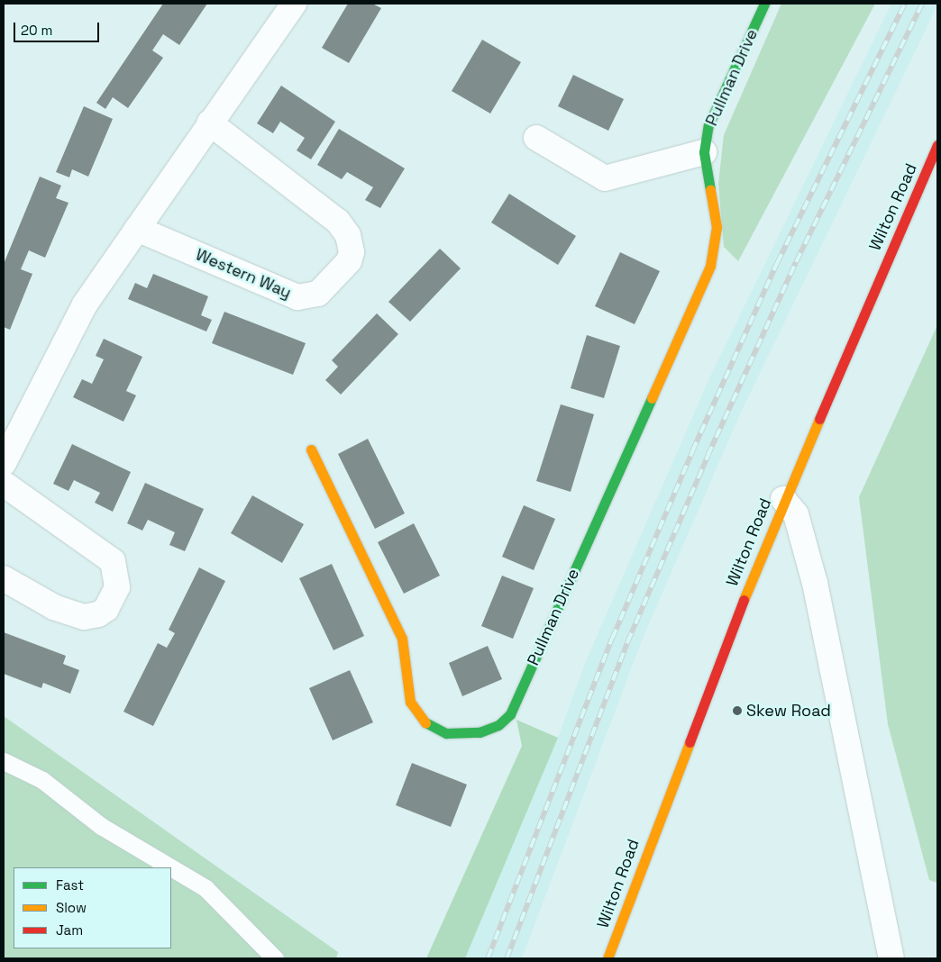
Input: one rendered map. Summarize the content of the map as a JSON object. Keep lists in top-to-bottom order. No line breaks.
{"streets":{"main road":["Pullman Drive","Wilton Road"],"street":["Western Way"]},"places":["Skew Road"],"legend":["Fast","Slow","Jam"],"scale_bar":"20 m"}
